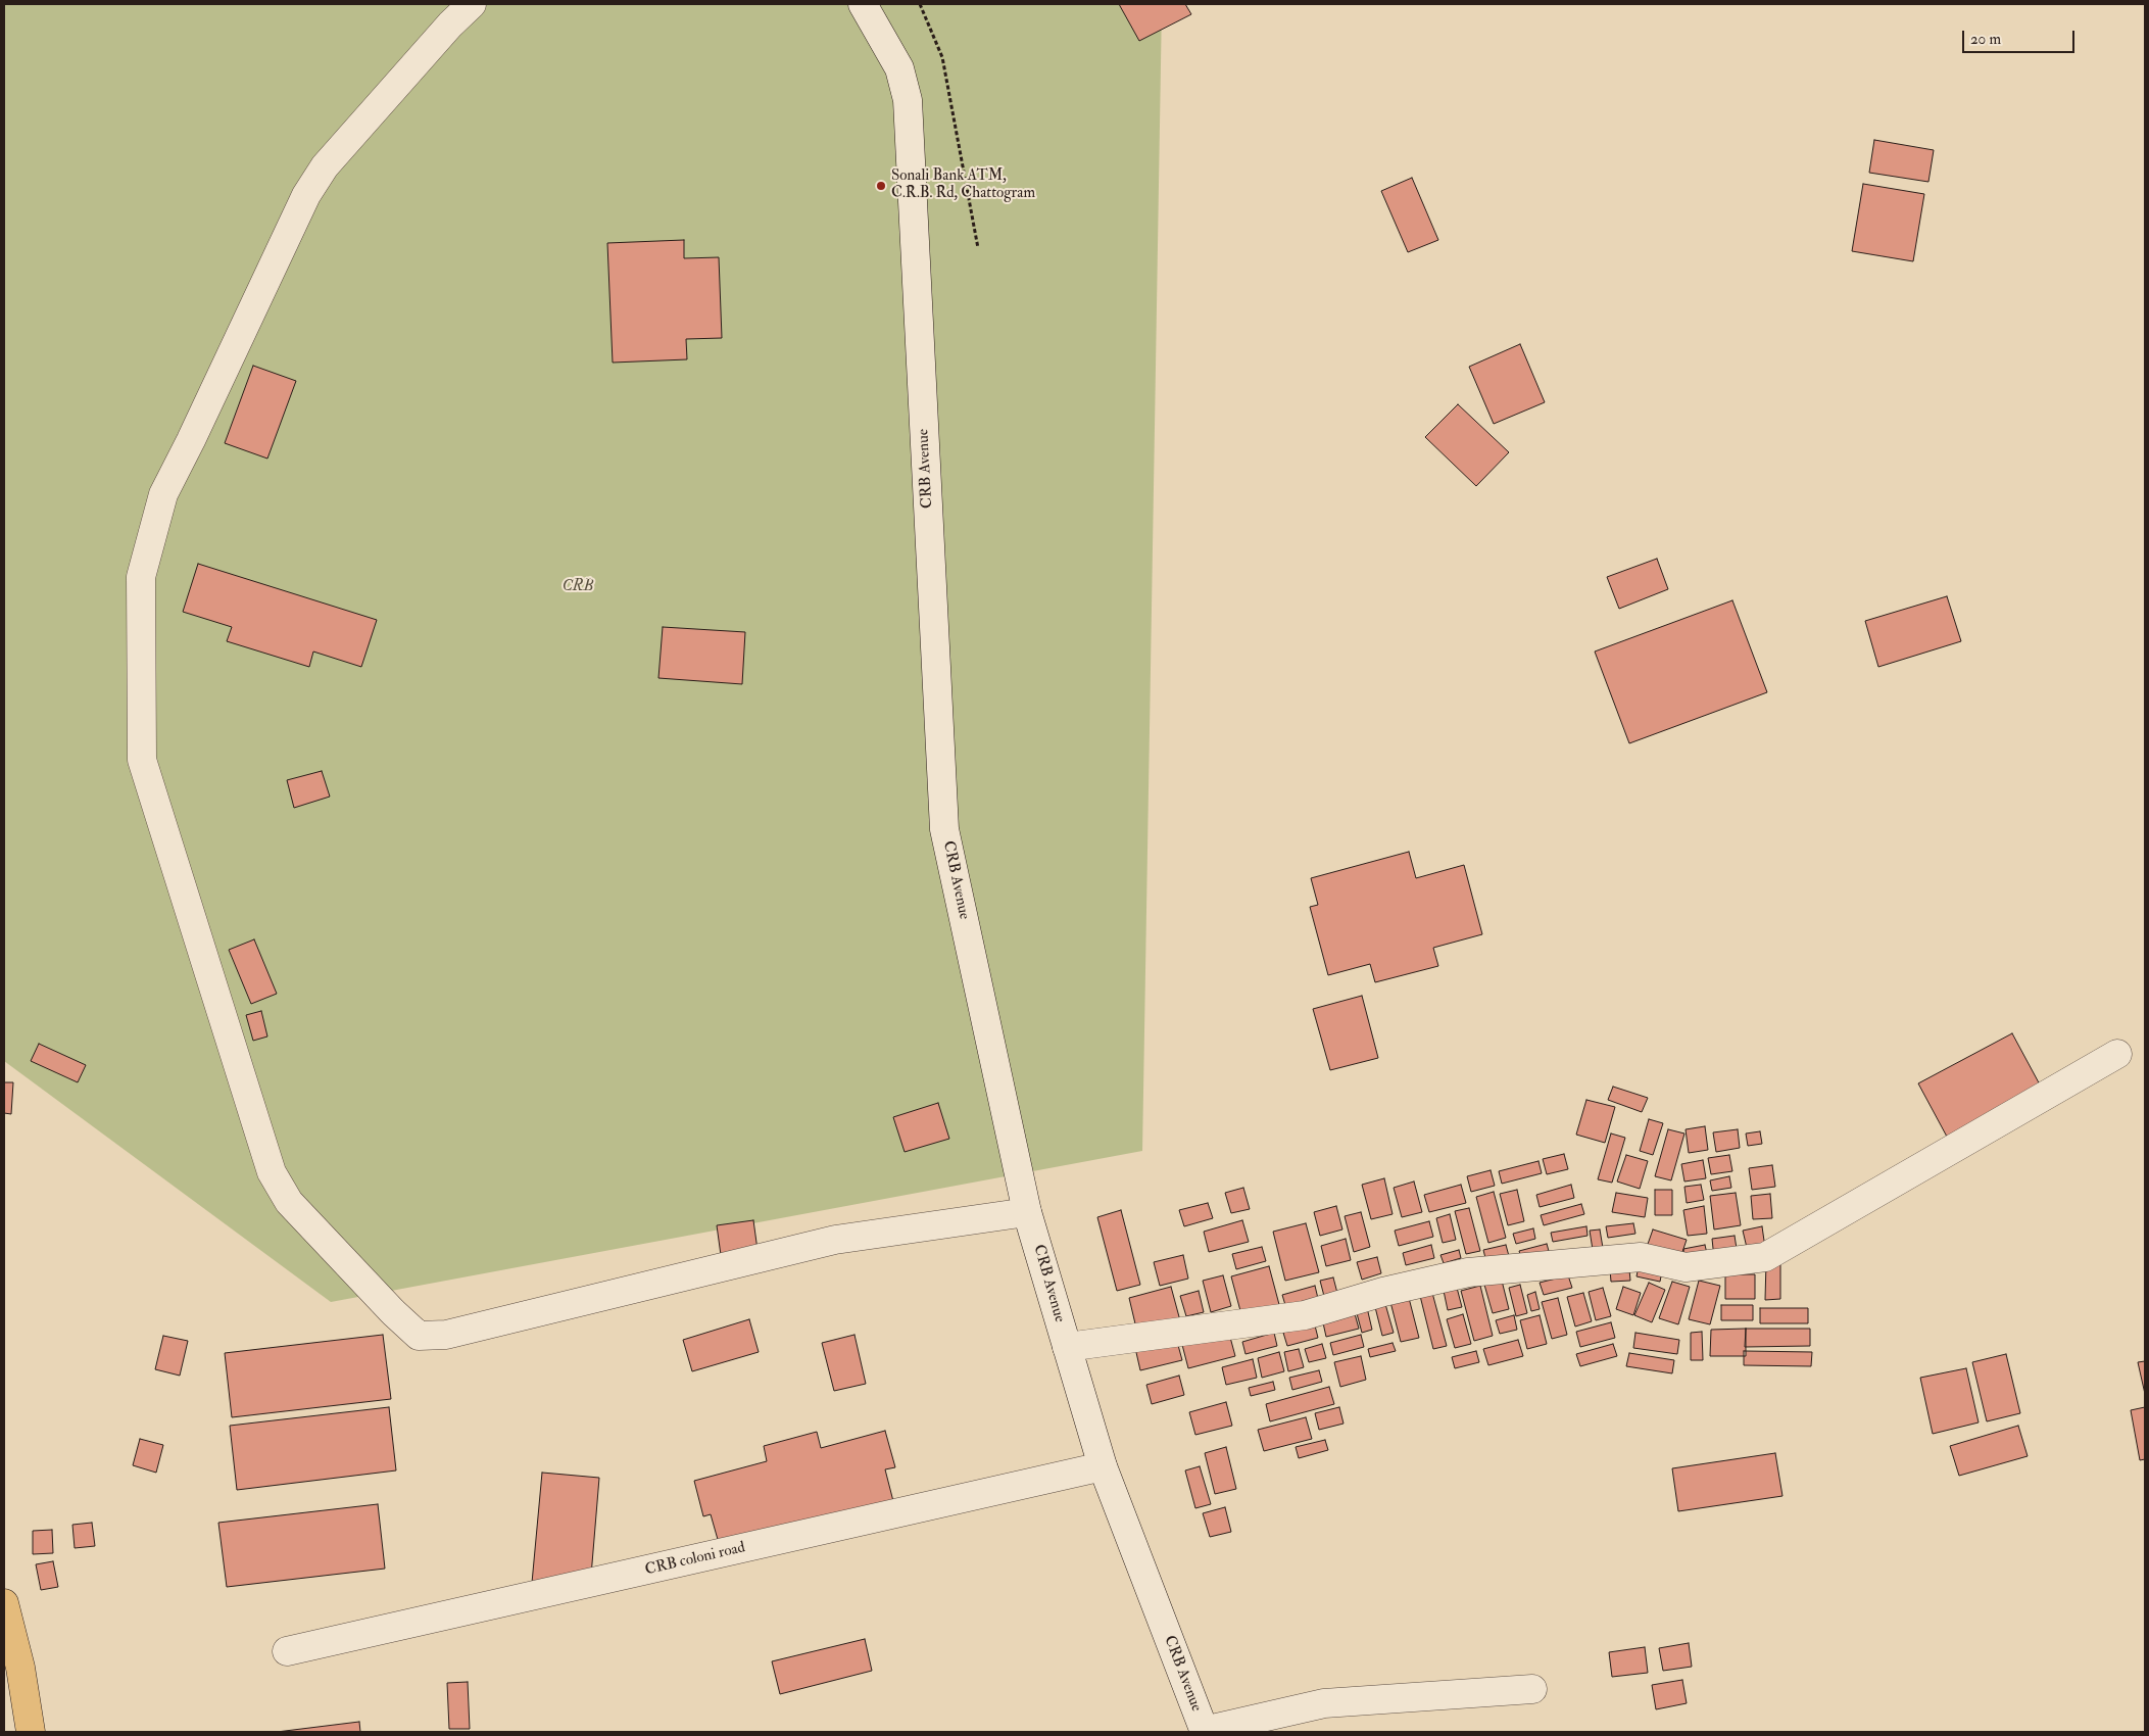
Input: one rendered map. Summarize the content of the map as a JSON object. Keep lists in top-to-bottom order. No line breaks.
{"streets":{"street":["CRB Avenue","CRB coloni road"]},"crossings":[["CRB Avenue","CRB coloni road"]],"parks":["CRB"],"places":["Sonali Bank ATM, C.R.B. Rd, Chattogram"],"scale_bar":"20 m"}
